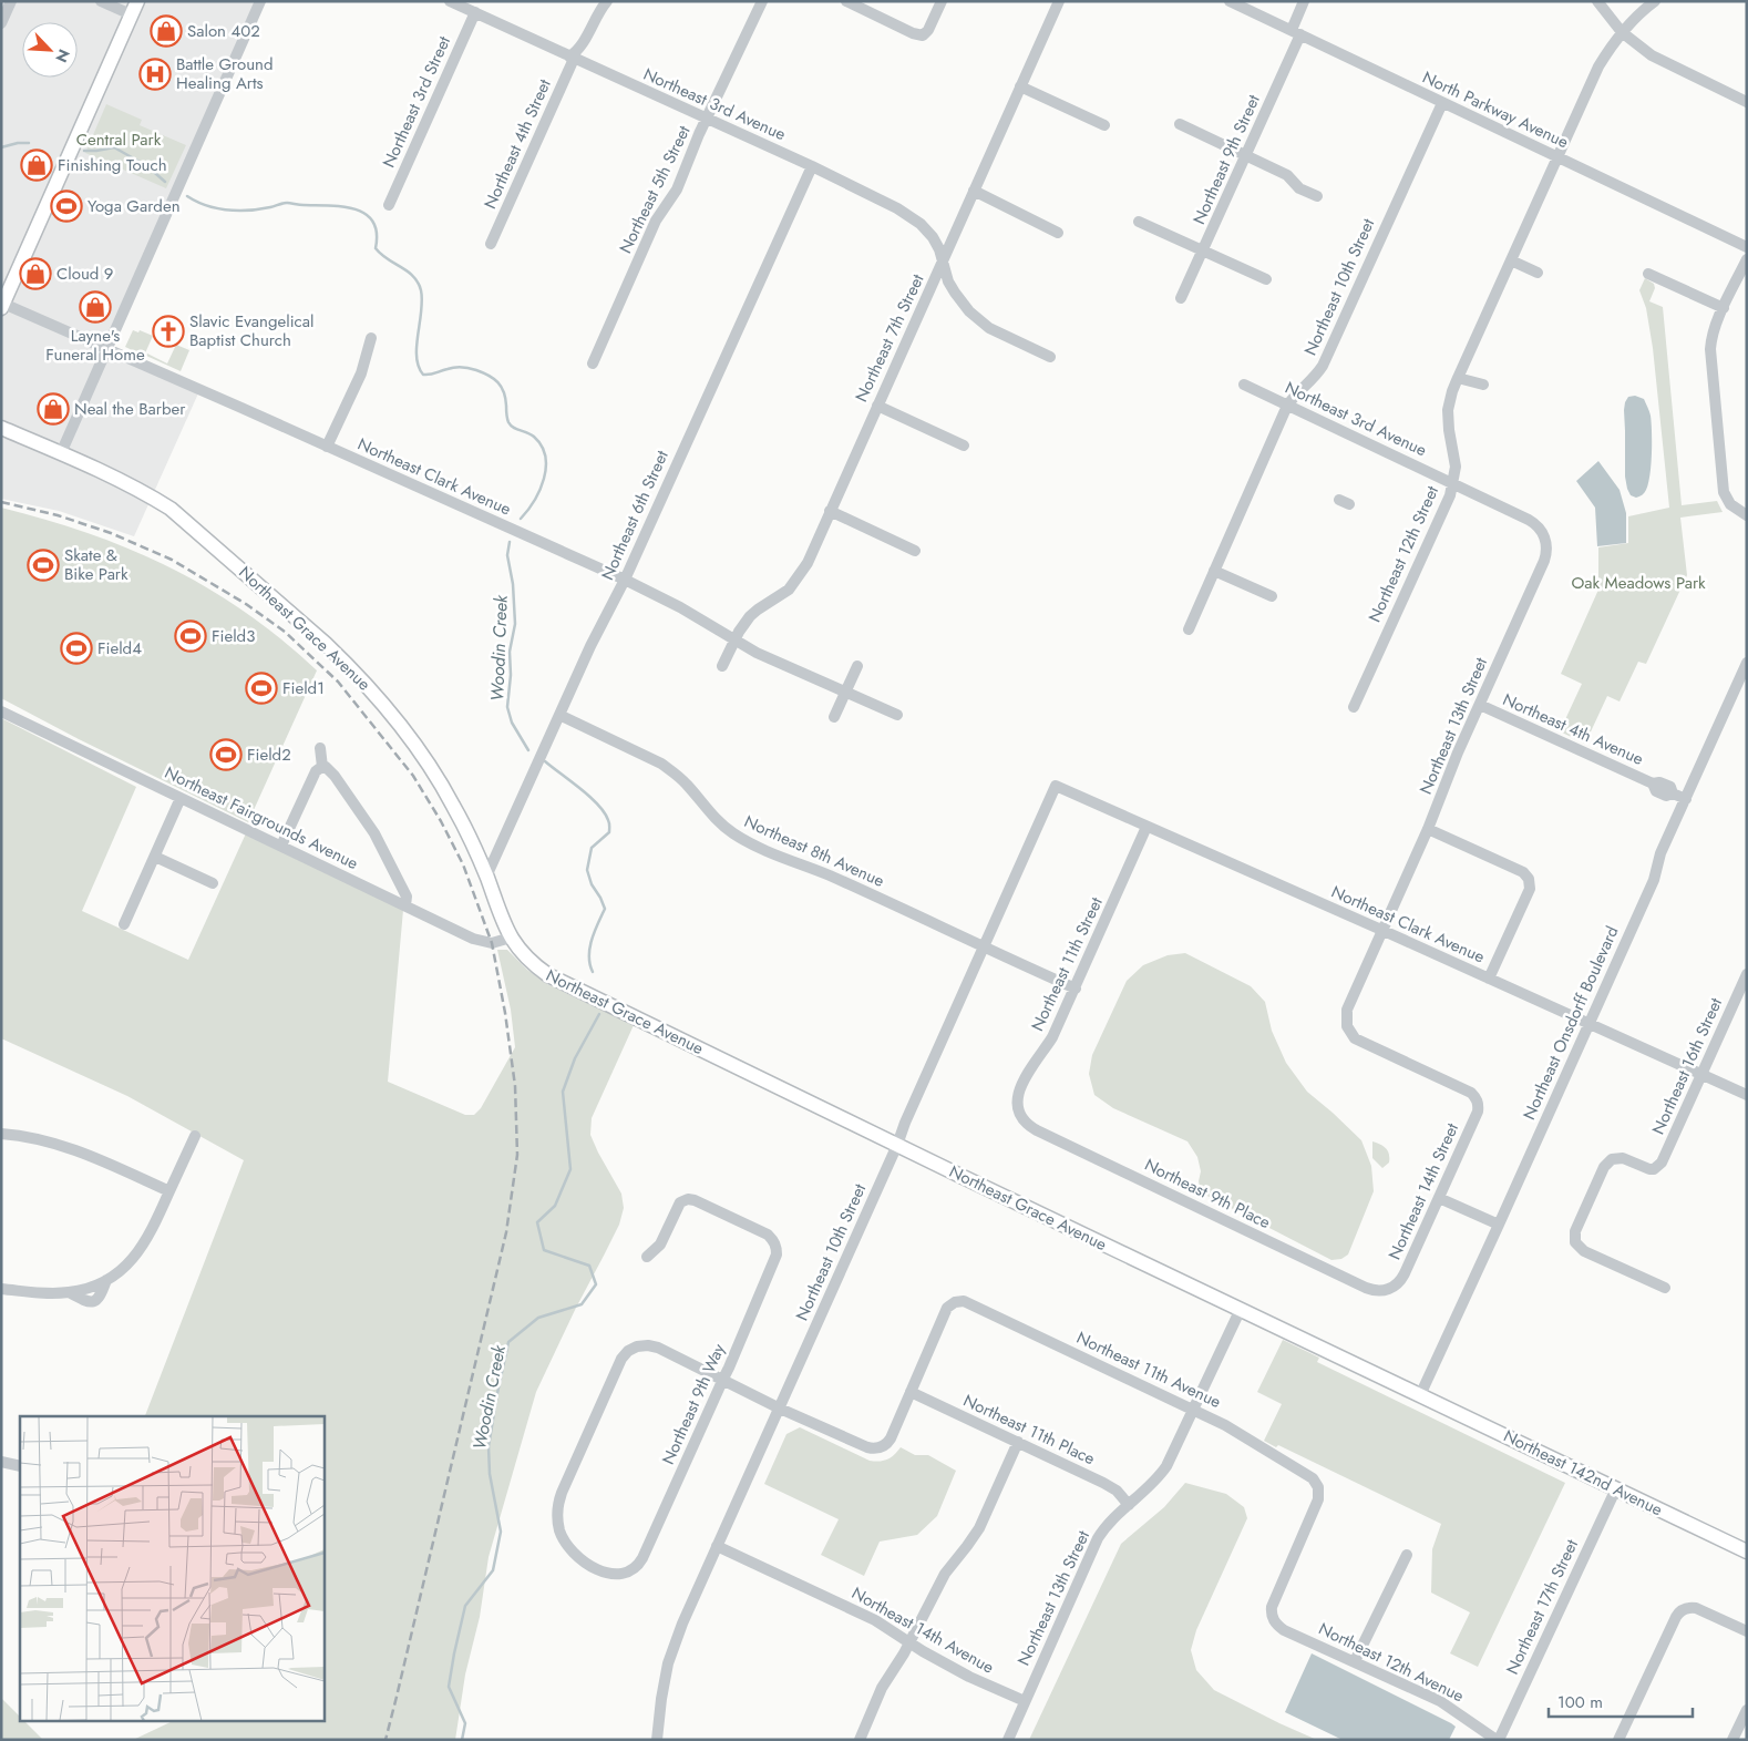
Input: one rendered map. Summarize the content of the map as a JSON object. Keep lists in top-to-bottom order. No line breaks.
{"streets":{"main road":["Northeast Grace Avenue","Northeast 142nd Avenue"],"street":["Northeast 3rd Street","Northeast 3rd Avenue","North Parkway Avenue","Northeast 4th Street","Northeast 9th Street","Northeast 5th Street","Northeast 10th Street","Northeast 7th Street","Northeast Clark Avenue","Northeast 6th Street","Northeast 12th Street","Northeast 13th Street","Northeast 4th Avenue","Northeast Fairgrounds Avenue","Northeast 8th Avenue","Northeast 11th Street","Northeast Onsdorff Boulevard","Northeast 16th Street","Northeast 14th Street","Northeast 9th Place","Northeast 11th Avenue","Northeast 9th Way","Northeast 11th Place","Northeast 17th Street","Northeast 14th Avenue","Northeast 12th Avenue"]},"crossings":[["Northeast 3rd Street","Northeast 3rd Avenue"],["Northeast 3rd Avenue","Northeast 4th Street"],["Northeast 3rd Avenue","Northeast 5th Street"],["Northeast 3rd Avenue","Northeast 10th Street"],["Northeast 3rd Avenue","Northeast 7th Street"],["Northeast 3rd Avenue","Northeast 6th Street"],["Northeast 3rd Avenue","Northeast 12th Street"],["Northeast 3rd Avenue","Northeast 13th Street"],["North Parkway Avenue","Northeast 9th Street"],["North Parkway Avenue","Northeast 10th Street"],["North Parkway Avenue","Northeast 12th Street"],["Northeast 10th Street","Northeast Clark Avenue"],["Northeast 10th Street","Northeast Grace Avenue"],["Northeast 10th Street","Northeast 8th Avenue"],["Northeast 10th Street","Northeast 14th Avenue"],["Northeast 7th Street","Northeast Clark Avenue"],["Northeast Clark Avenue","Northeast 6th Street"],["Northeast Clark Avenue","Northeast 13th Street"],["Northeast Clark Avenue","Northeast 11th Street"],["Northeast Clark Avenue","Northeast Onsdorff Boulevard"],["Northeast Clark Avenue","Northeast 16th Street"],["Northeast 6th Street","Northeast Grace Avenue"],["Northeast 6th Street","Northeast 8th Avenue"],["Northeast 12th Street","Northeast 13th Street"],["Northeast Grace Avenue","Northeast 13th Street"],["Northeast Grace Avenue","Northeast Fairgrounds Avenue"],["Northeast Grace Avenue","Northeast Onsdorff Boulevard"],["Northeast Grace Avenue","Northeast 142nd Avenue"],["Northeast 13th Street","Northeast 4th Avenue"],["Northeast 13th Street","Northeast 14th Street"],["Northeast 13th Street","Northeast 11th Avenue"],["Northeast 13th Street","Northeast 11th Place"],["Northeast 13th Street","Northeast 14th Avenue"],["Northeast 4th Avenue","Northeast Onsdorff Boulevard"],["Northeast 8th Avenue","Northeast 11th Street"],["Northeast 11th Street","Northeast 9th Place"],["Northeast Onsdorff Boulevard","Northeast 142nd Avenue"],["Northeast 14th Street","Northeast 9th Place"],["Northeast 11th Avenue","Northeast 11th Place"],["Northeast 11th Avenue","Northeast 12th Avenue"],["Northeast 142nd Avenue","Northeast 17th Street"],["Northeast 17th Street","Northeast 12th Avenue"]],"water":["Woodin Creek"],"parks":["Central Park","Oak Meadows Park"],"places":{"shop":["Salon 402","Finishing Touch","Cloud 9","Layne's Funeral Home","Neal the Barber"],"hospital":["Battle Ground Healing Arts"],"sports":["Yoga Garden","Skate & Bike Park","Field3","Field4","Field1","Field2"],"church":["Slavic Evangelical Baptist Church"]},"scale_bar":"100 m","north":"bottom right"}
